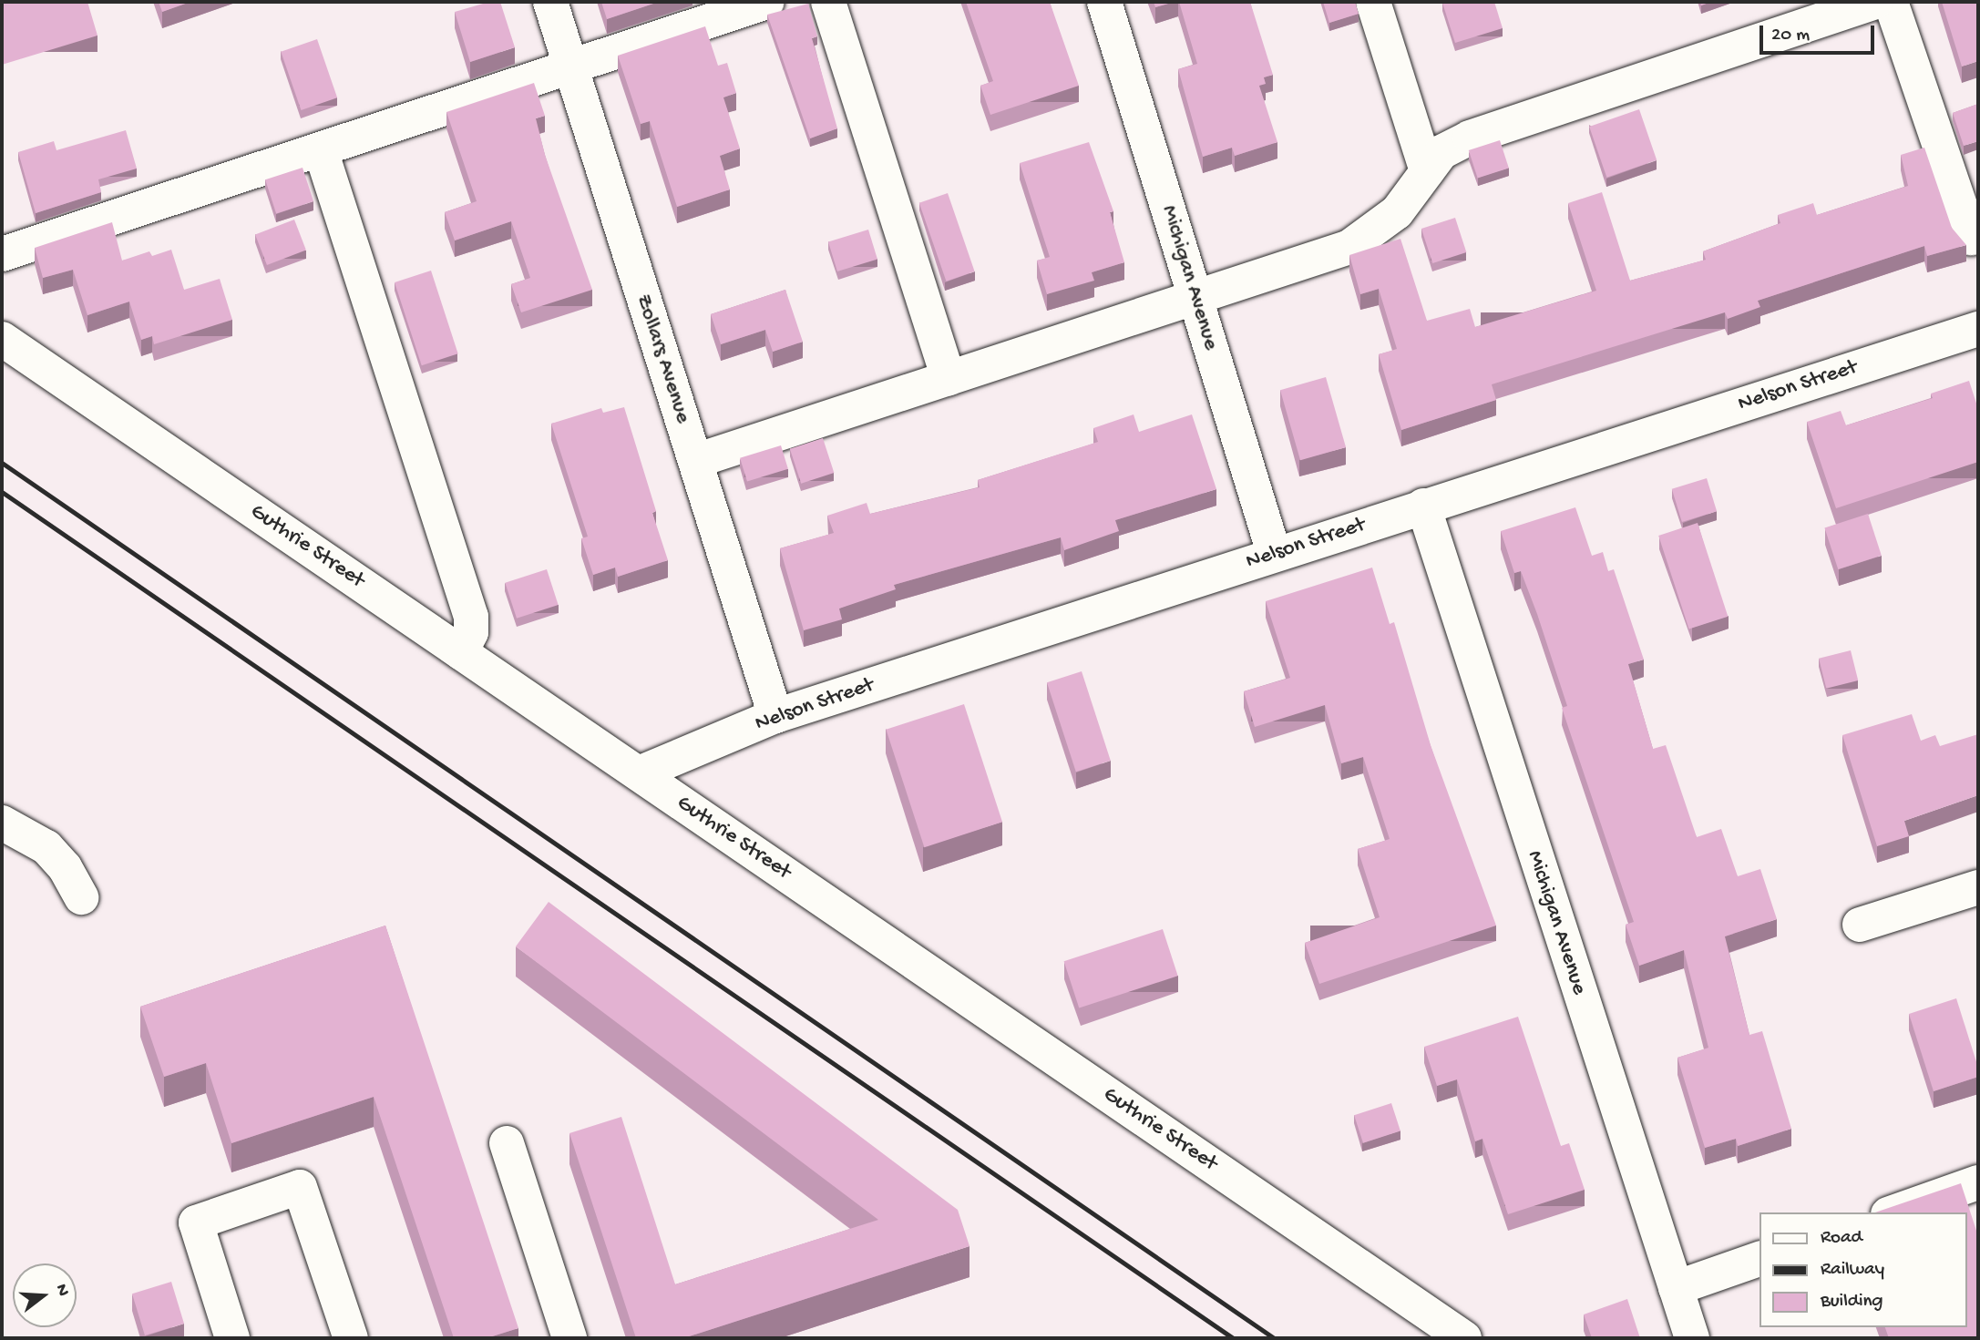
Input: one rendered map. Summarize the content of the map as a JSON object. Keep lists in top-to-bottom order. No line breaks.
{"streets":{"street":["Michigan Avenue","Zollars Avenue","Nelson Street","Guthrie Street"]},"crossings":[["Michigan Avenue","Nelson Street"],["Zollars Avenue","Nelson Street"],["Nelson Street","Guthrie Street"]],"legend":["Road","Railway","Building"],"scale_bar":"20 m","north":"right"}
